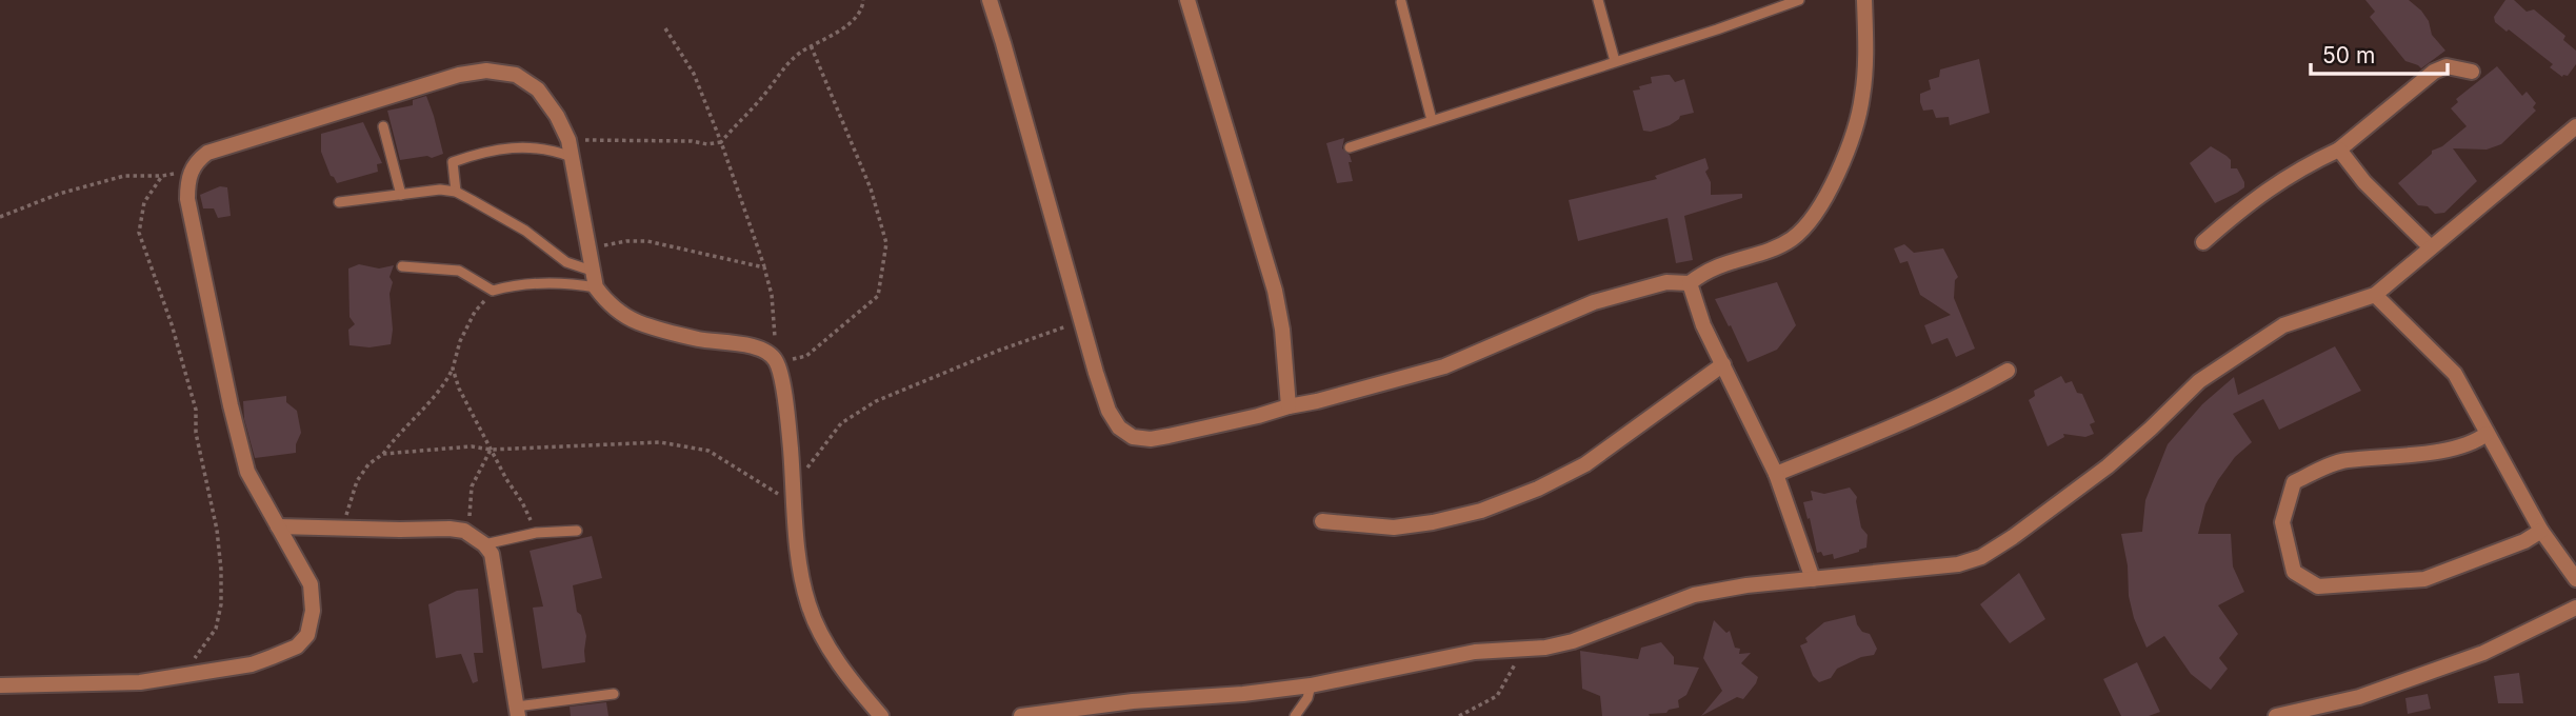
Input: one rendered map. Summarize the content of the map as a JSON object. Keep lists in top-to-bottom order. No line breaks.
{"scale_bar":"50 m"}
